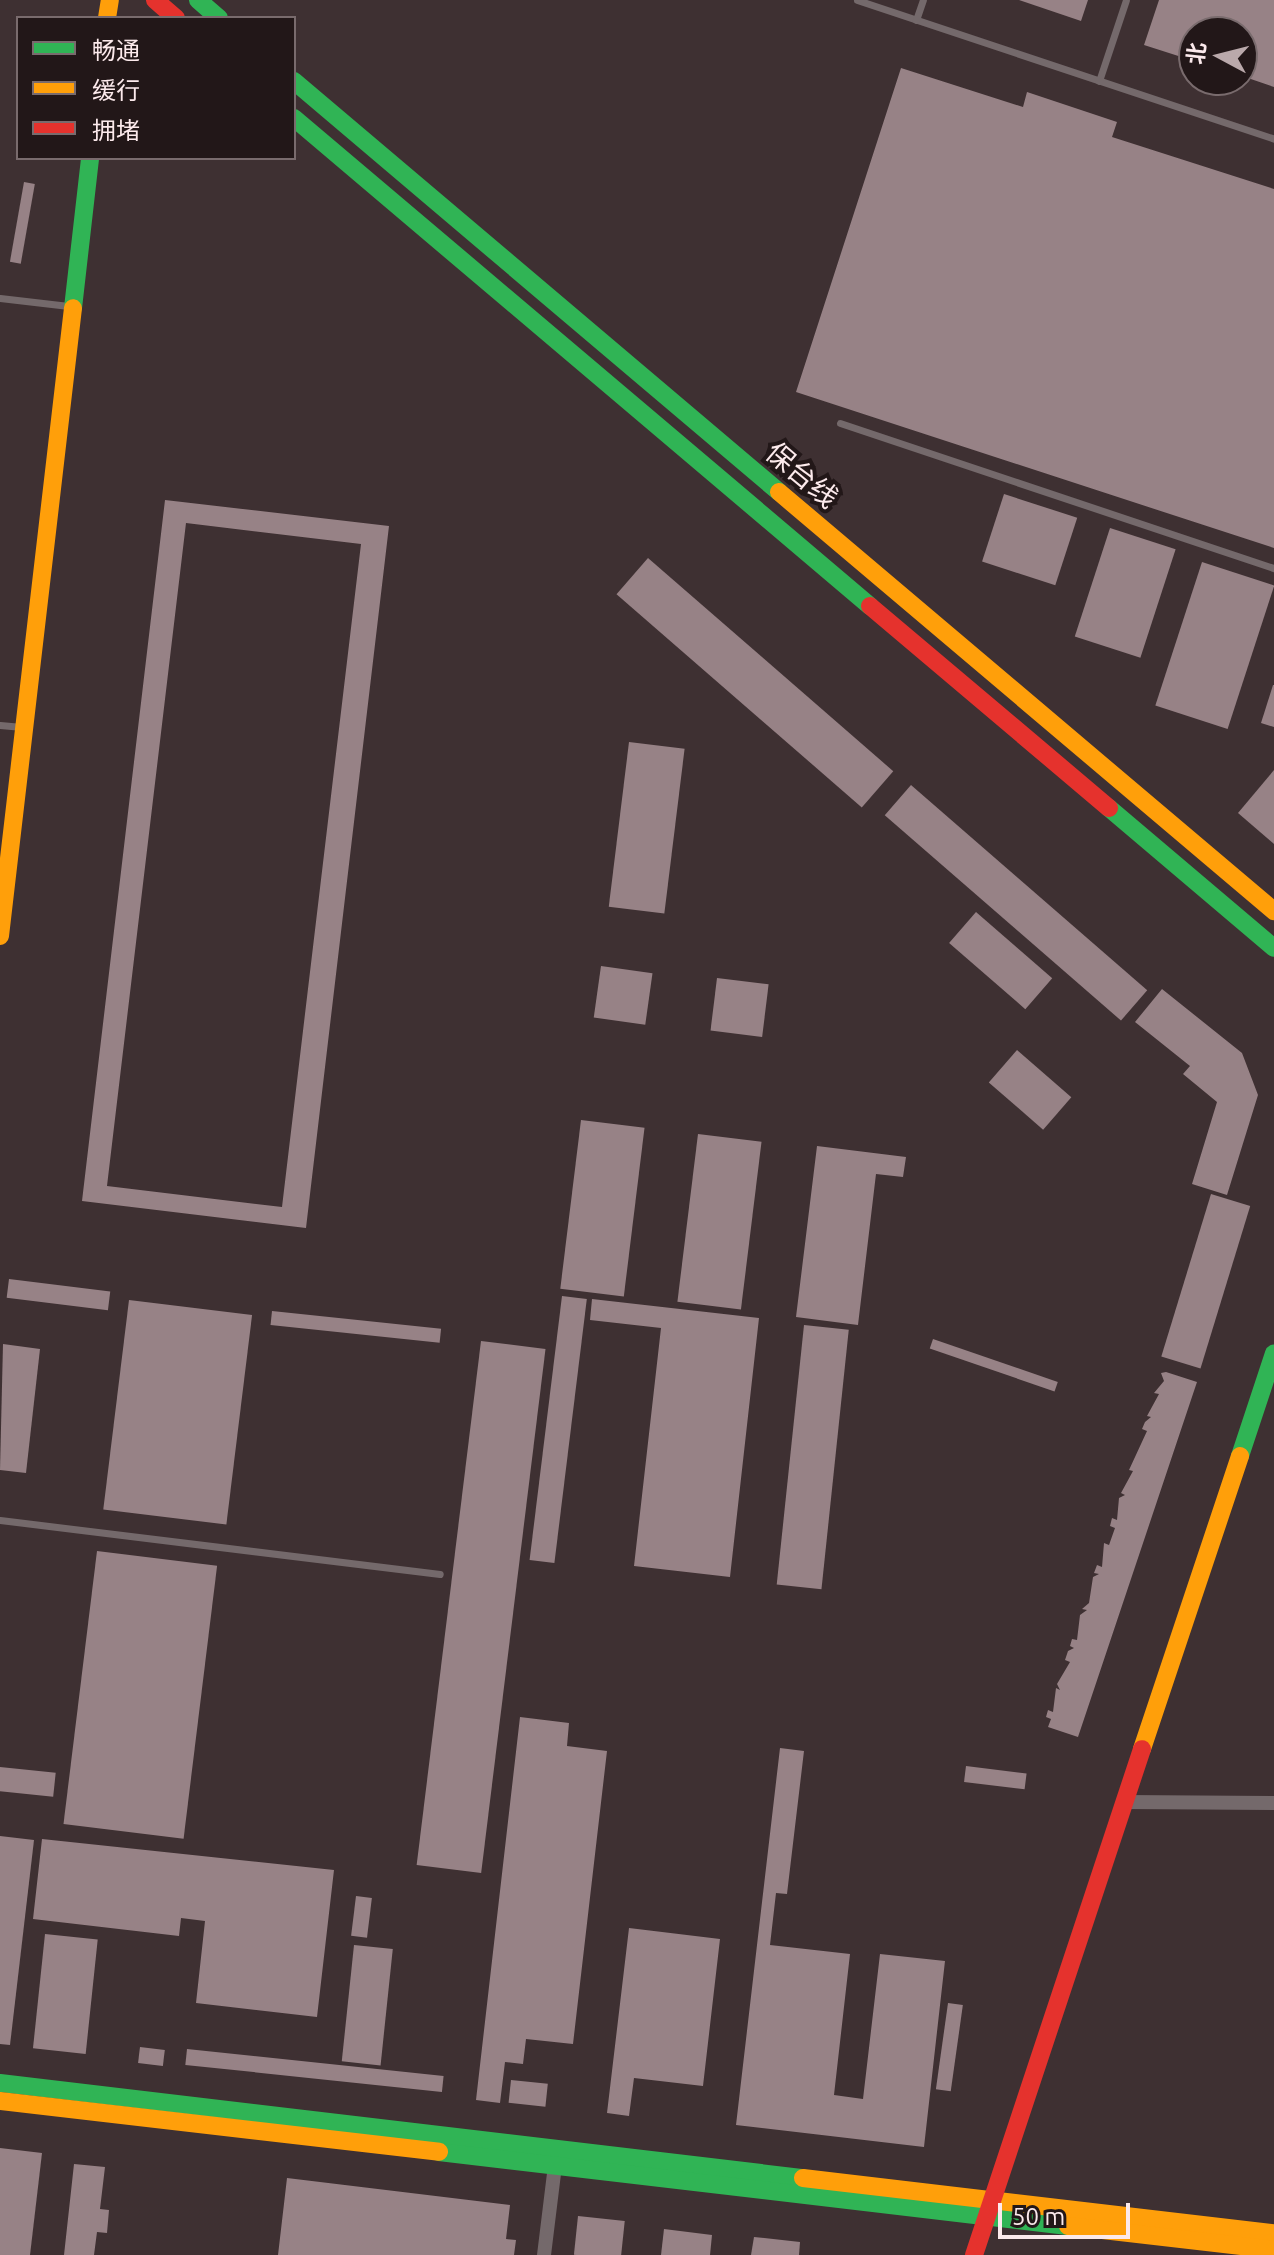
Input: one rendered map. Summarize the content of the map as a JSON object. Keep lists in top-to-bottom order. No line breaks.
{"streets":{"main road":["保台线"]},"legend":["畅通","缓行","拥堵"],"scale_bar":"50 m","north":"left"}
